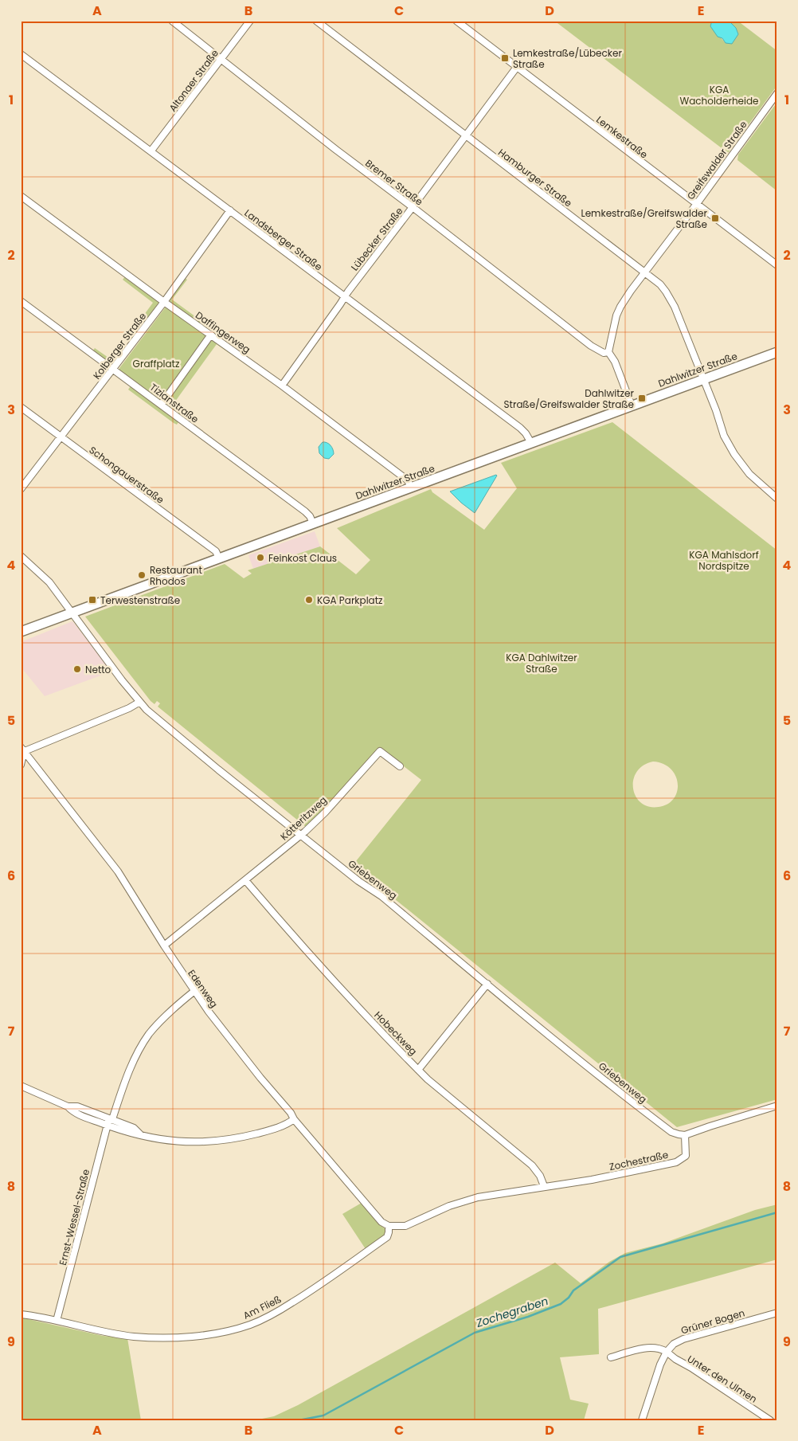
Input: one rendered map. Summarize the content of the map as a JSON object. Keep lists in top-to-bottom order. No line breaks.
{"streets":{"main road":["Dahlwitzer Straße"],"street":["Altonaer Straße","Lemkestraße","Greifswalder Straße","Hamburger Straße","Bremer Straße","Lübecker Straße","Landsberger Straße","Daffingerweg","Kolberger Straße","Tizianstraße","Schongauerstraße","Kötteritzweg","Griebenweg","Edenweg","Hobeckweg","Zochestraße","Ernst-Wessel-Straße","Am Fließ","Grüner Bogen","Unter den Ulmen"]},"crossings":[["Altonaer Straße","Bremer Straße"],["Altonaer Straße","Landsberger Straße"],["Lemkestraße","Greifswalder Straße"],["Lemkestraße","Lübecker Straße"],["Greifswalder Straße","Hamburger Straße"],["Greifswalder Straße","Bremer Straße"],["Hamburger Straße","Lübecker Straße"],["Hamburger Straße","Dahlwitzer Straße"],["Bremer Straße","Lübecker Straße"],["Lübecker Straße","Landsberger Straße"],["Lübecker Straße","Daffingerweg"],["Landsberger Straße","Kolberger Straße"],["Landsberger Straße","Dahlwitzer Straße"],["Daffingerweg","Kolberger Straße"],["Daffingerweg","Dahlwitzer Straße"],["Kolberger Straße","Tizianstraße"],["Kolberger Straße","Schongauerstraße"],["Dahlwitzer Straße","Tizianstraße"],["Dahlwitzer Straße","Schongauerstraße"],["Dahlwitzer Straße","Griebenweg"],["Kötteritzweg","Griebenweg"],["Kötteritzweg","Edenweg"],["Kötteritzweg","Hobeckweg"],["Griebenweg","Zochestraße"],["Edenweg","Zochestraße"],["Edenweg","Ernst-Wessel-Straße"],["Edenweg","Am Fließ"],["Hobeckweg","Zochestraße"],["Zochestraße","Am Fließ"],["Ernst-Wessel-Straße","Am Fließ"],["Grüner Bogen","Unter den Ulmen"]],"water":["Zochegraben"],"parks":["KGA Wacholderheide","Graffplatz","KGA Mahlsdorf Nordspitze","KGA Dahlwitzer Straße"],"places":{"transit":["Lemkestraße/Lübecker Straße","Lemkestraße/Greifswalder Straße","Dahlwitzer Straße/Greifswalder Straße","Terwestenstraße"],"other":["Feinkost Claus","Restaurant Rhodos","KGA Parkplatz","Netto"]},"grid":{"columns":["A","B","C","D","E"],"rows":["1","2","3","4","5","6","7","8","9"]}}
